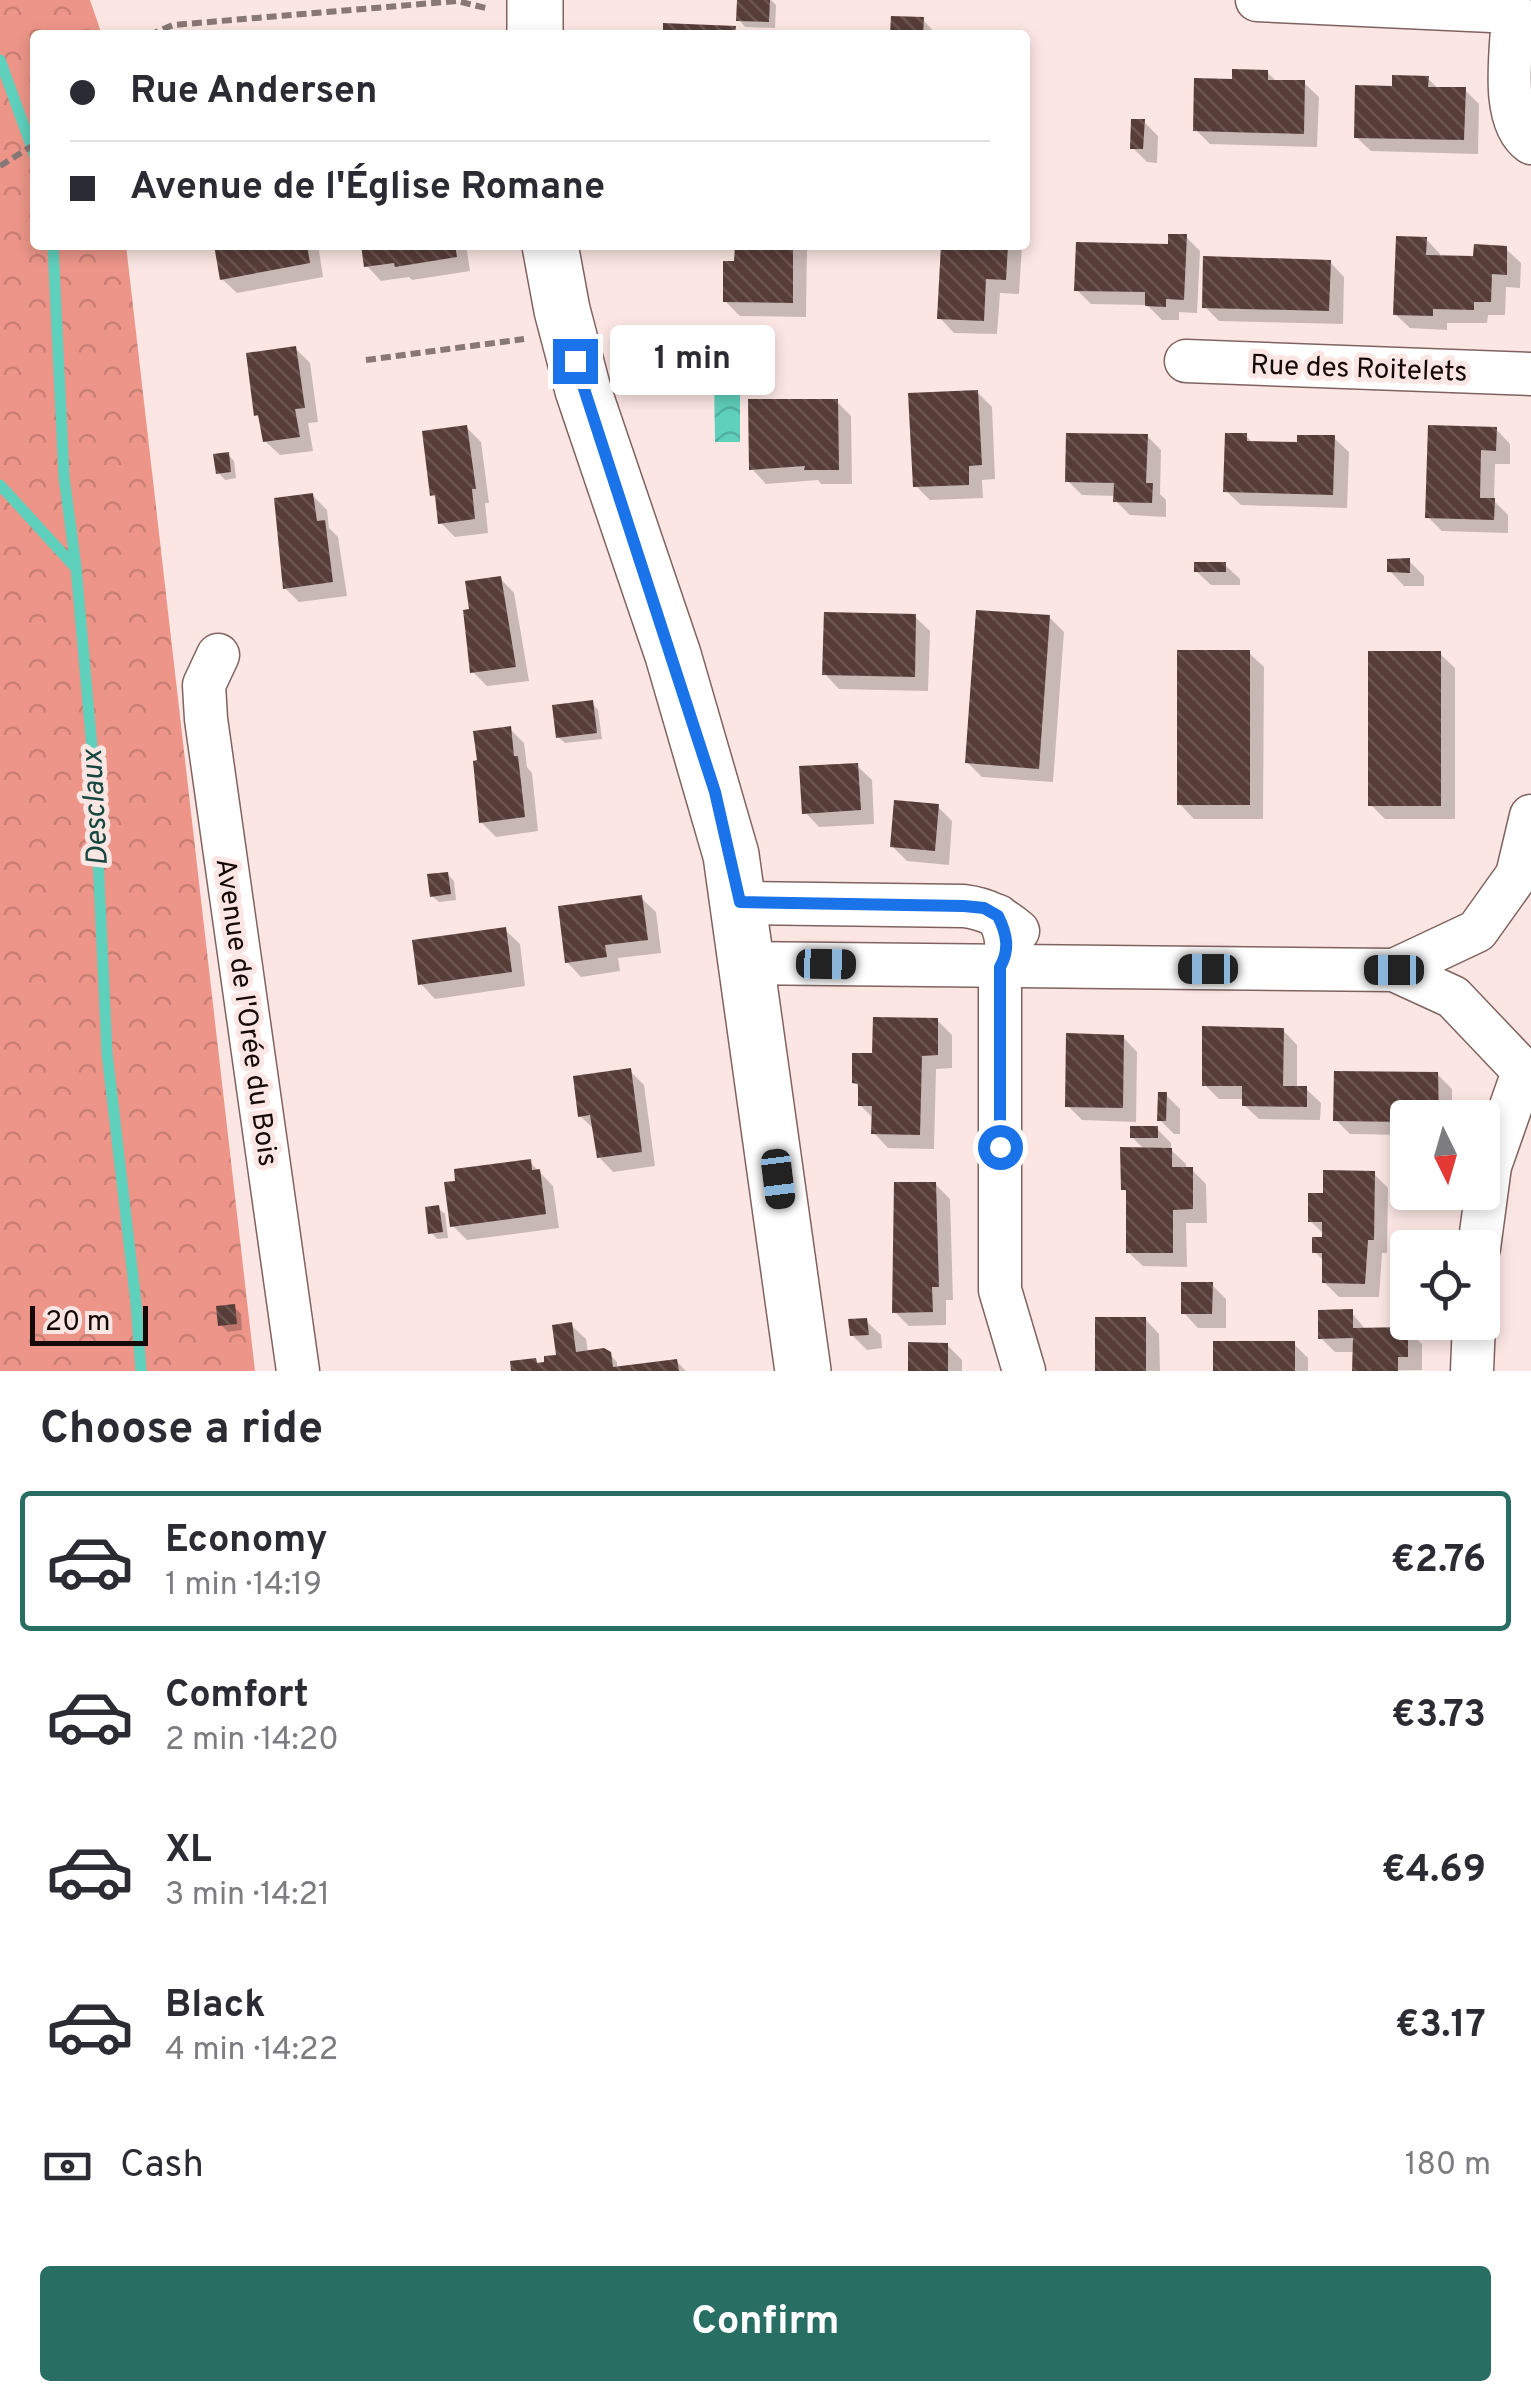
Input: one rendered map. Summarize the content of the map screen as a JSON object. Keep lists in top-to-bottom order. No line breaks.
{"streets":{"street":["Rue des Roitelets","Avenue de l'Orée du Bois"]},"water":["Desclaux"],"scale_bar":"20 m","north":"bottom","page":{"banner":["Rue Andersen","Avenue de l'Église Romane"],"bubble":"1 min","scale":"20 m","heading":"Choose a ride","list":[{"name":"Economy","note":"1 min · 14:19","value":"€2.76"},{"name":"Comfort","note":"2 min · 14:20","value":"€3.73"},{"name":"XL","note":"3 min · 14:21","value":"€4.69"},{"name":"Black","note":"4 min · 14:22","value":"€3.17"}],"pay":["Cash","180 m"],"buttons":"Confirm"}}
